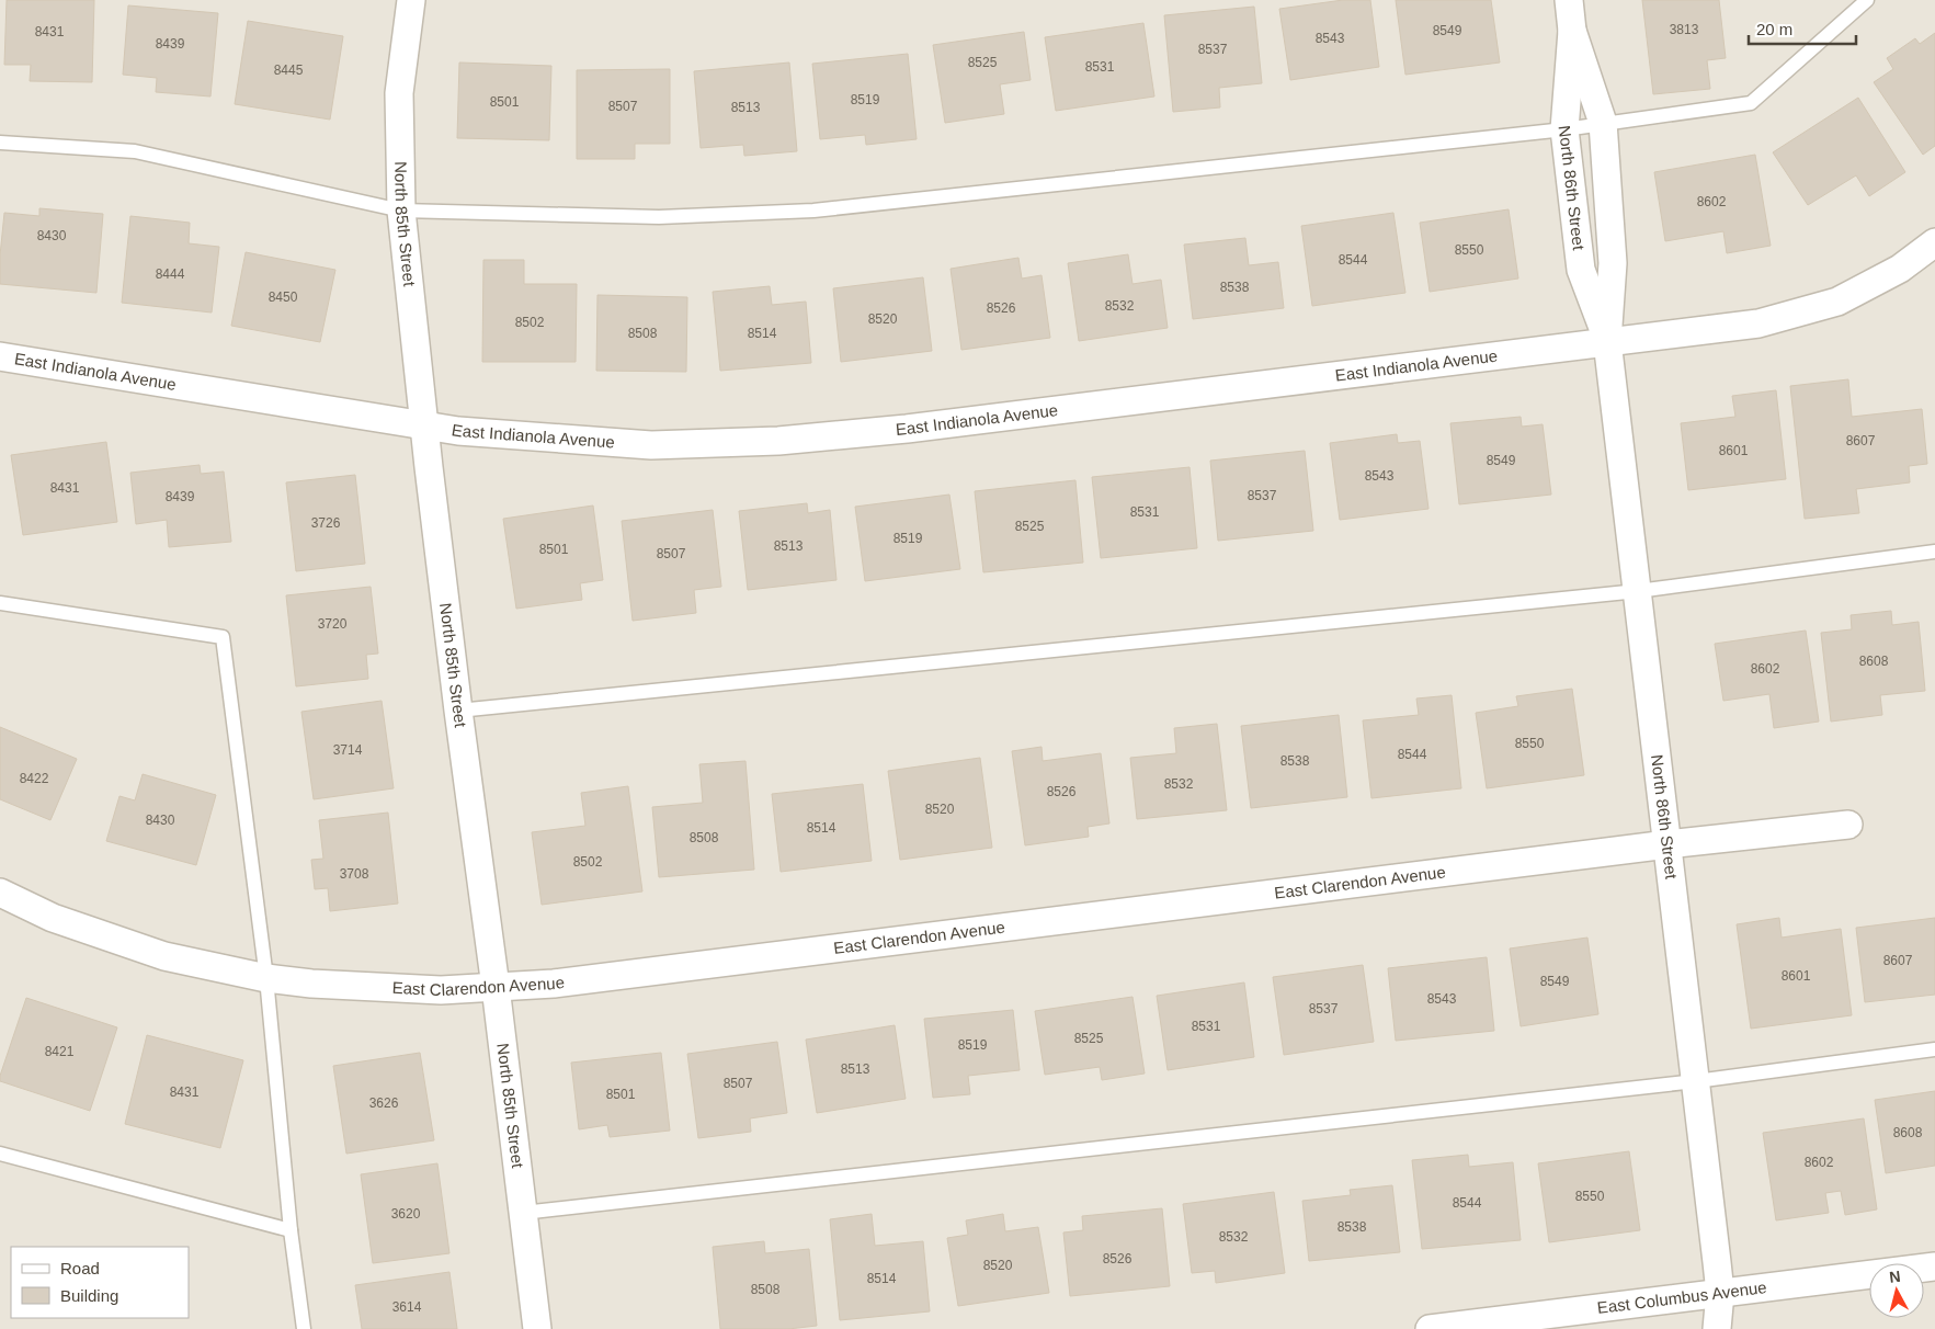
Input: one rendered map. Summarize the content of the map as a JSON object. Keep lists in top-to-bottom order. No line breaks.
{"streets":{"street":["North 86th Street","North 85th Street","East Indianola Avenue","East Clarendon Avenue","East Columbus Avenue"]},"crossings":[["North 86th Street","East Indianola Avenue"],["North 86th Street","East Clarendon Avenue"],["North 86th Street","East Columbus Avenue"],["North 85th Street","East Indianola Avenue"],["North 85th Street","East Clarendon Avenue"]],"house_numbers":["3813","8549","8431","8543","8439","8537","8525","8531","8445","8519","8501","8507","8513","8602","8430","8550","8544","8444","8538","8450","8532","8526","8520","8502","8508","8514","8607","8601","8549","8543","8431","8537","8439","8531","3726","8525","8519","8513","8501","8507","3720","8608","8602","8550","3714","8544","8538","8422","8532","8526","8520","8430","8514","8508","8502","3708","8607","8601","8549","8543","8537","8531","8525","8519","8421","8513","8507","8431","8501","3626","8608","8602","8550","8544","3620","8538","8532","8526","8520","8514","8508","3614"],"legend":["Road","Building"],"scale_bar":"20 m","north":"top"}
